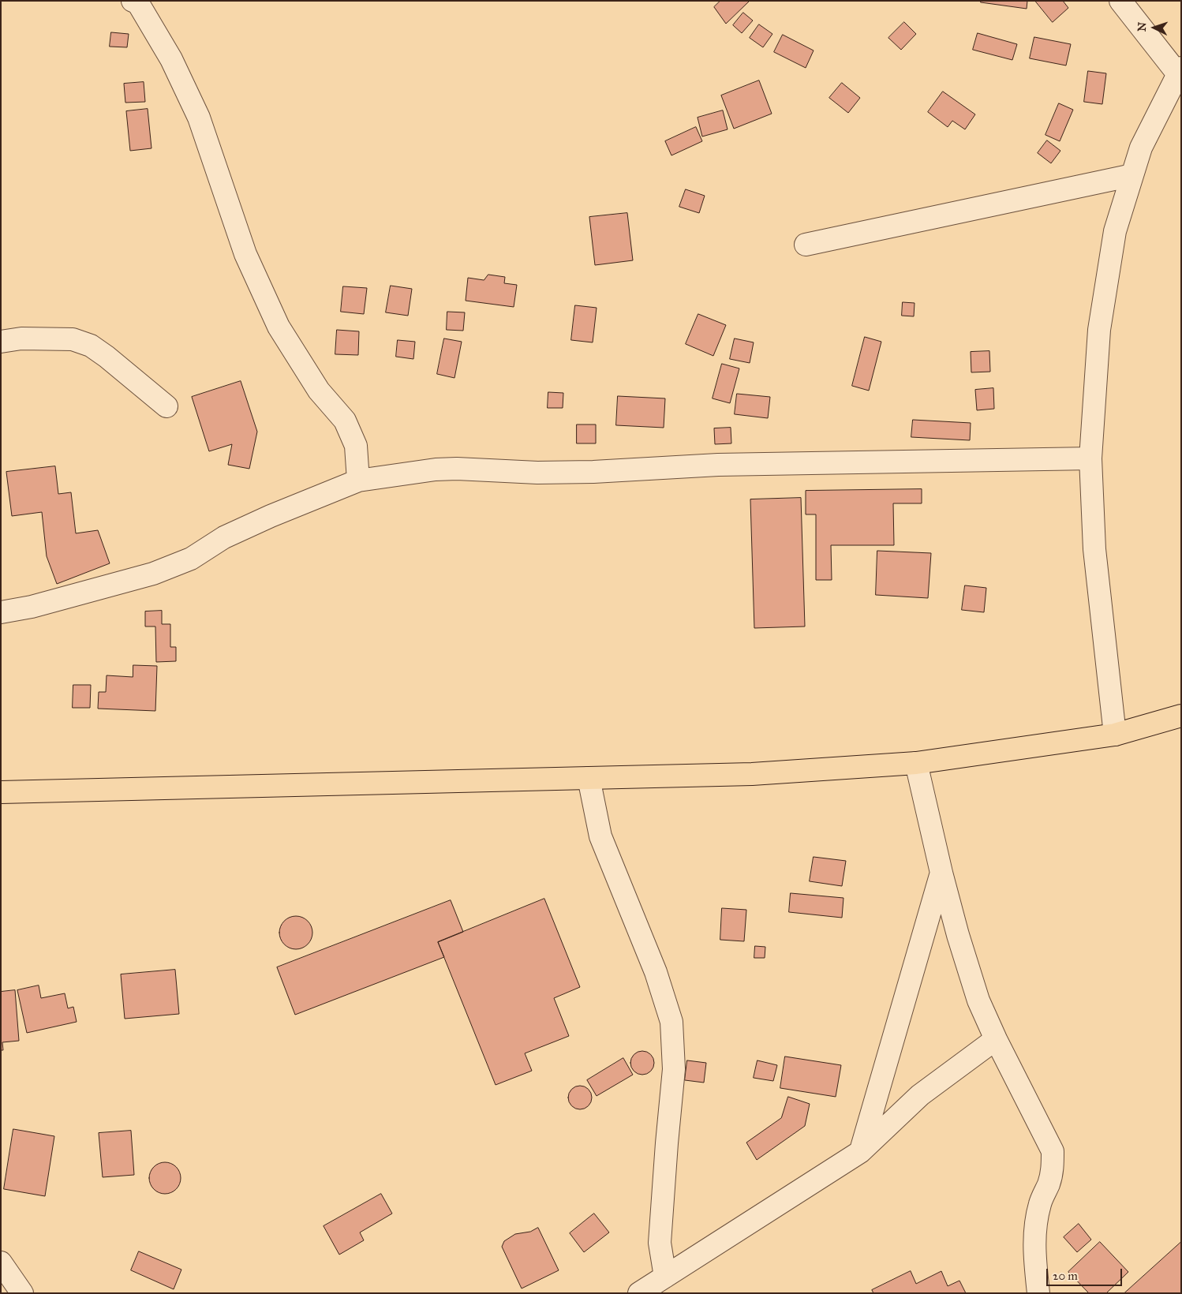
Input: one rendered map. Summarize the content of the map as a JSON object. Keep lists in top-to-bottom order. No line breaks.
{"scale_bar":"20 m","north":"left"}
